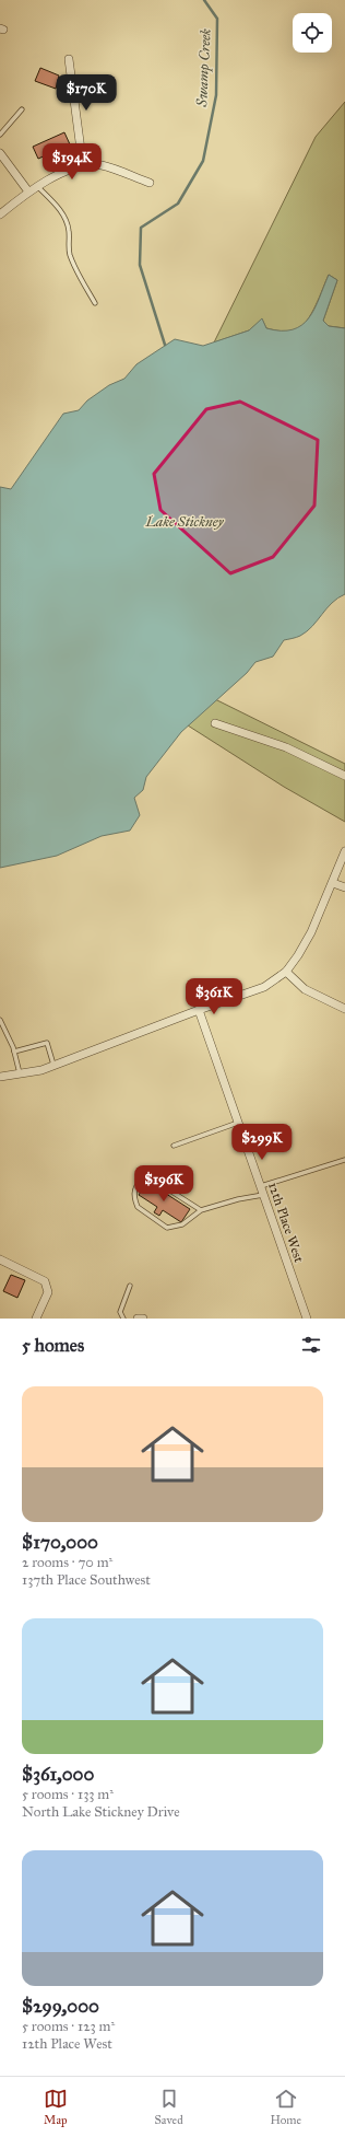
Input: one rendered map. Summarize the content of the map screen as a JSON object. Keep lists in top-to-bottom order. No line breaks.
{"streets":{"street":["12th Place West"]},"water":["Swamp Creek","Lake Stickney"],"page":{"price":["$170K","$194K","$361K","$299K","$196K"],"heading":"5 homes","list":[{"name":"$170,000","note":"2 rooms · 70 m² · 137th Place Southwest"},{"name":"$361,000","note":"5 rooms · 133 m² · North Lake Stickney Drive"},{"name":"$299,000","note":"5 rooms · 123 m² · 12th Place West"}],"tabs":["Map","Saved","Home"]}}
